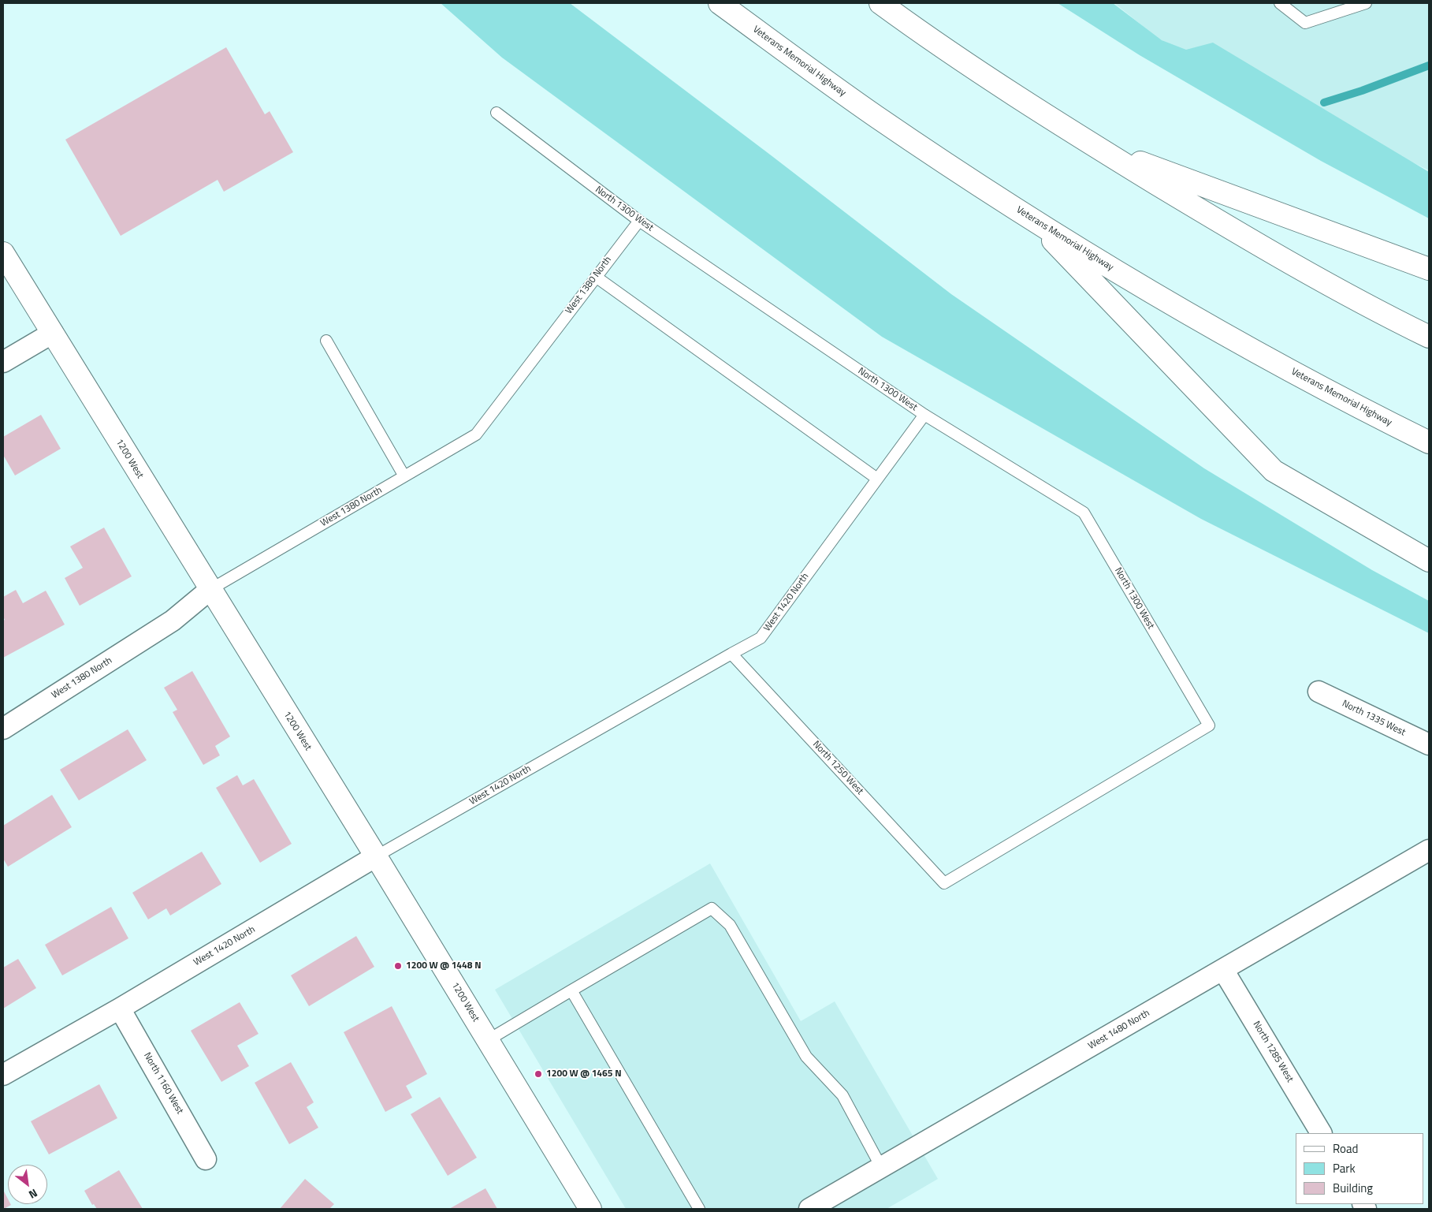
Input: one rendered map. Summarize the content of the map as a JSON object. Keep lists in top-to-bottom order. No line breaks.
{"streets":{"main road":["Veterans Memorial Highway","1200 West"],"street":["West 1380 North","West 1420 North","North 1335 West","West 1480 North","North 1285 West","North 1160 West"],"lane":["North 1300 West","North 1250 West"]},"crossings":[["North 1300 West","West 1380 North"],["North 1300 West","West 1420 North"],["North 1300 West","North 1250 West"],["West 1380 North","1200 West"],["1200 West","West 1420 North"],["West 1420 North","North 1250 West"],["West 1420 North","North 1160 West"],["West 1480 North","North 1285 West"]],"places":["1200 W @ 1448 N","1200 W @ 1465 N"],"legend":["Road","Park","Building"],"north":"bottom right"}
